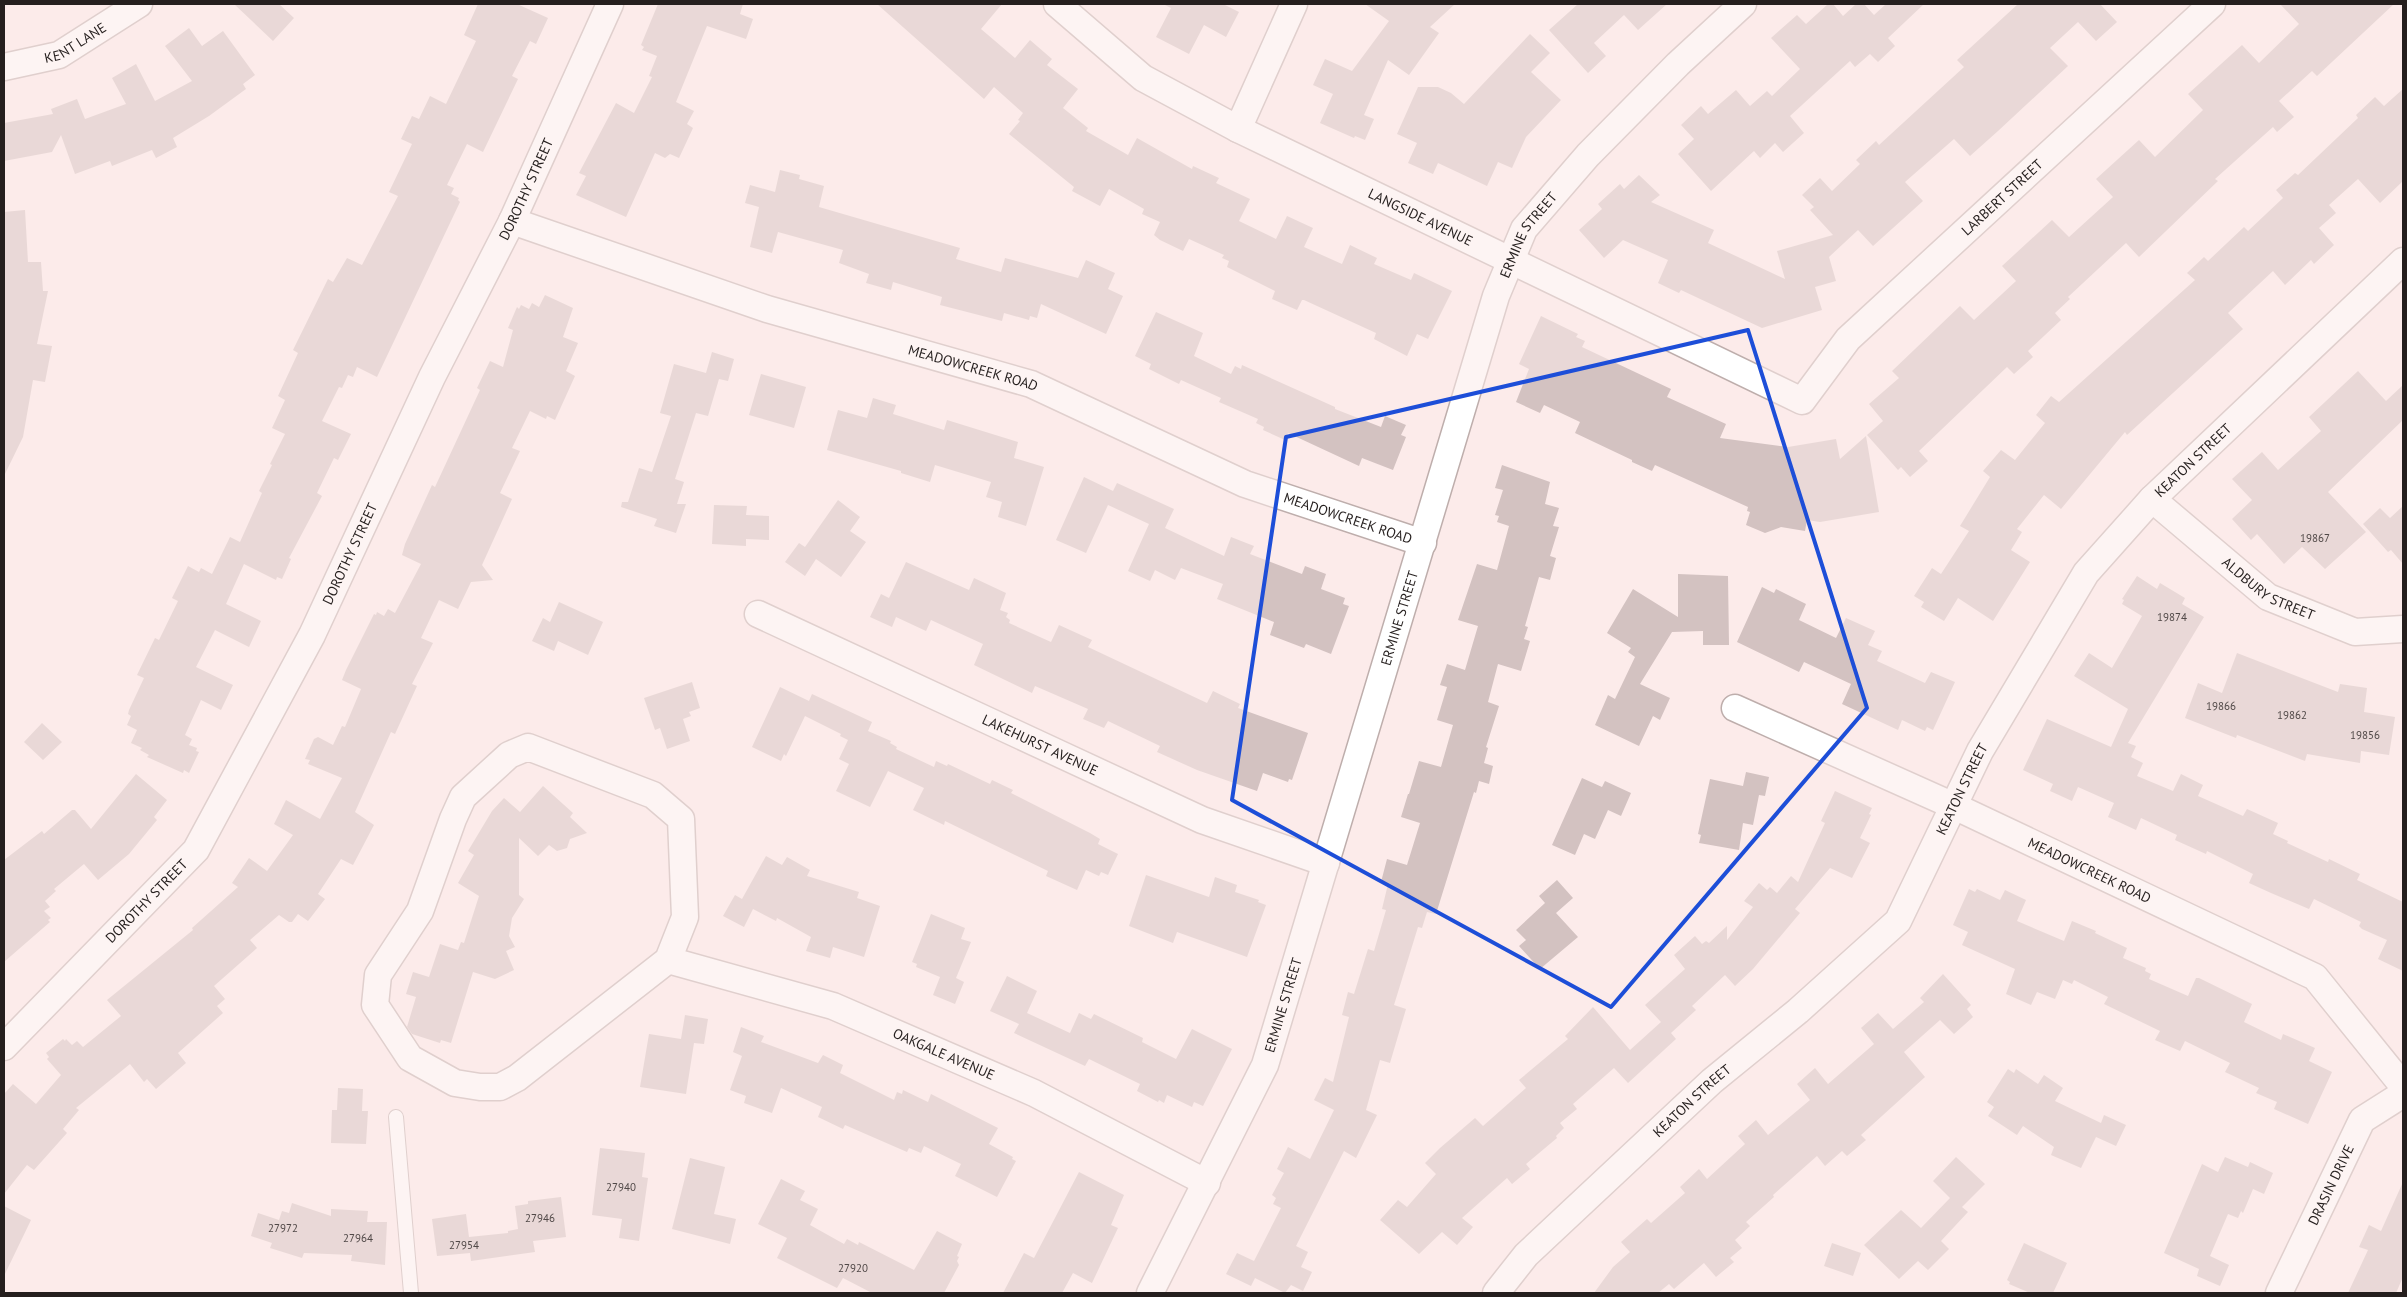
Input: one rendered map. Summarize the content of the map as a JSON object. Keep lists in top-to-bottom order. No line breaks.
{"streets":{"street":["KENT LANE","DOROTHY STREET","LARBERT STREET","LANGSIDE AVENUE","ERMINE STREET","MEADOWCREEK ROAD","KEATON STREET","ALDBURY STREET","LAKEHURST AVENUE","OAKGALE AVENUE","DRASIN DRIVE"]},"crossings":[["DOROTHY STREET","MEADOWCREEK ROAD"],["LARBERT STREET","LANGSIDE AVENUE"],["LANGSIDE AVENUE","ERMINE STREET"],["ERMINE STREET","MEADOWCREEK ROAD"],["ERMINE STREET","LAKEHURST AVENUE"],["ERMINE STREET","OAKGALE AVENUE"],["MEADOWCREEK ROAD","KEATON STREET"],["KEATON STREET","ALDBURY STREET"]],"house_numbers":["19867","19874","19866","19862","19856","27940","27946","27972","27964","27954","27920"]}
